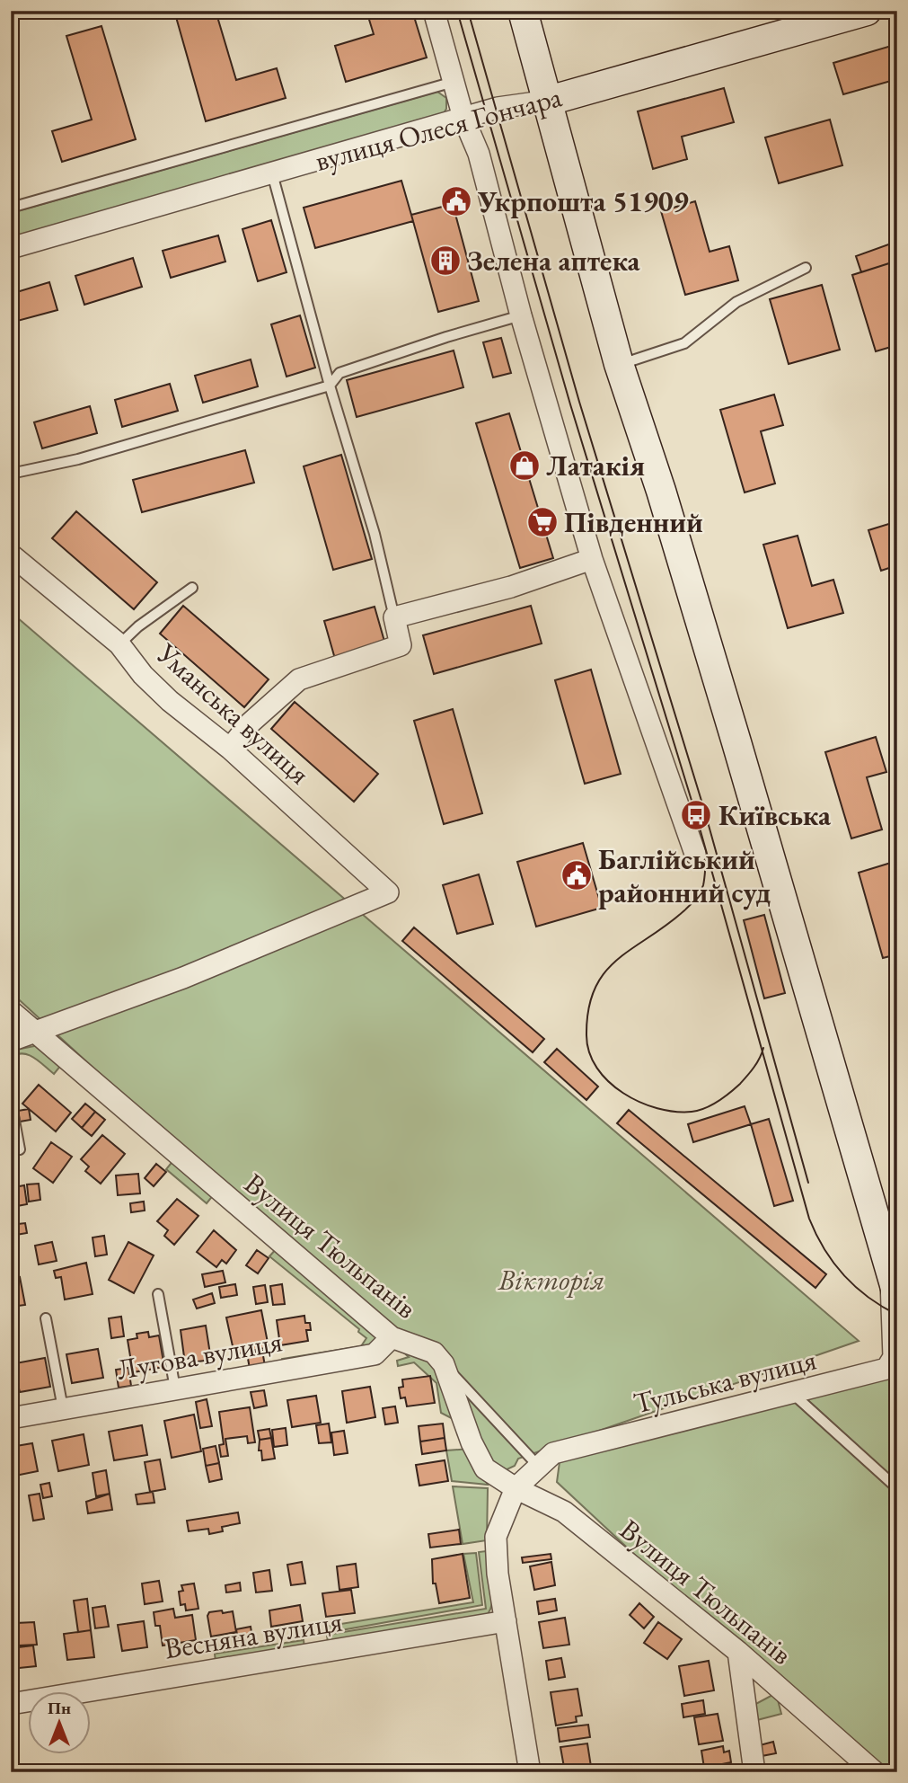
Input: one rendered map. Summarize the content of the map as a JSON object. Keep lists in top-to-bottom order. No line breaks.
{"streets":{"street":["вулиця Олеся Гончара","Уманська вулиця","Вулиця Тюльпанів","Лугова вулиця","Тульська вулиця","Весняна вулиця"]},"crossings":[["Уманська вулиця","Вулиця Тюльпанів"],["Вулиця Тюльпанів","Лугова вулиця"],["Вулиця Тюльпанів","Тульська вулиця"]],"parks":["Вікторія"],"places":{"public building":["Укрпошта 51909","Баглійський районний суд"],"building":["Зелена аптека"],"shop":["Латакія"],"supermarket":["Південний"],"bus stop":["Київська"]},"north":"top"}
